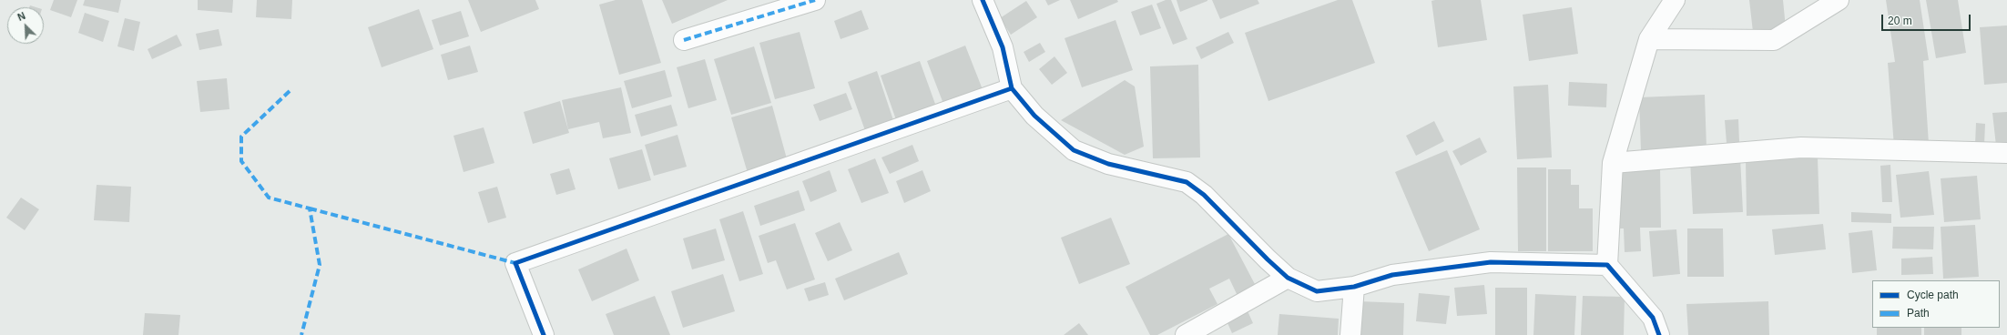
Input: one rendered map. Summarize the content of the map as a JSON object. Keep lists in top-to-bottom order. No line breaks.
{"legend":["Cycle path","Path"],"scale_bar":"20 m","north":"top left"}
